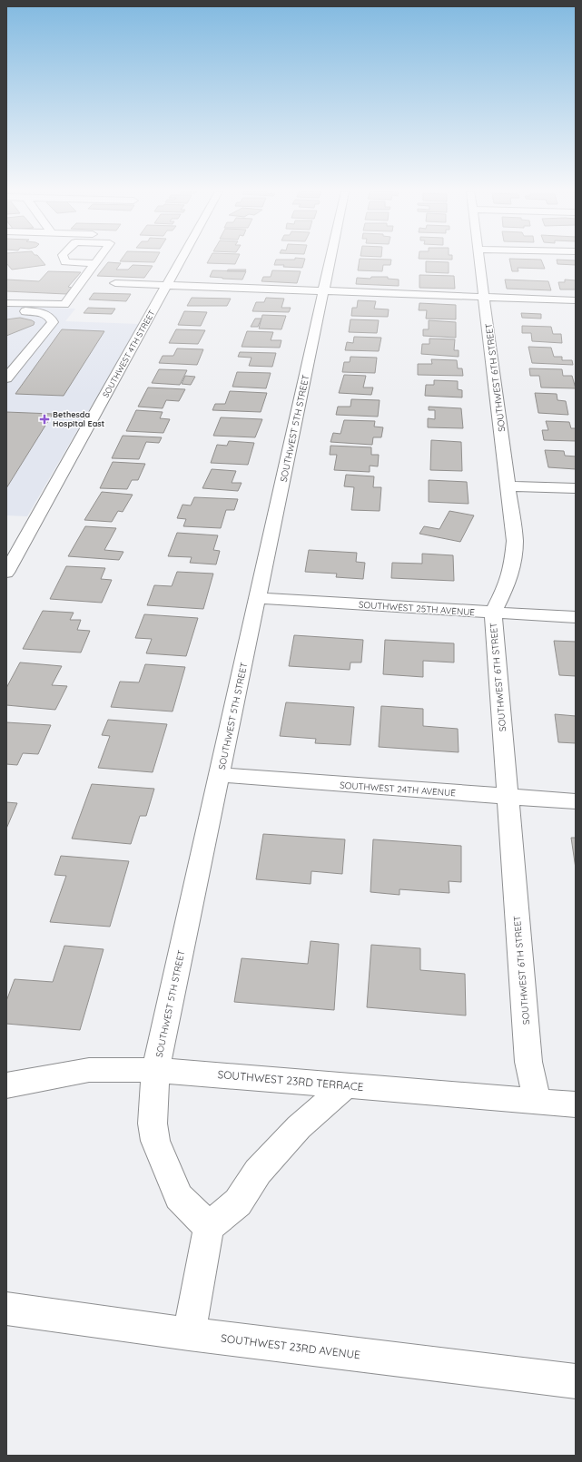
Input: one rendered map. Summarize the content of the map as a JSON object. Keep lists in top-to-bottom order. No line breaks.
{"streets":{"street":["SOUTHWEST 4TH STREET","SOUTHWEST 6TH STREET","SOUTHWEST 5TH STREET","SOUTHWEST 25TH AVENUE","SOUTHWEST 24TH AVENUE","SOUTHWEST 23RD TERRACE","SOUTHWEST 23RD AVENUE"]},"crossings":[["SOUTHWEST 6TH STREET","SOUTHWEST 25TH AVENUE"],["SOUTHWEST 6TH STREET","SOUTHWEST 24TH AVENUE"],["SOUTHWEST 6TH STREET","SOUTHWEST 23RD TERRACE"],["SOUTHWEST 5TH STREET","SOUTHWEST 25TH AVENUE"],["SOUTHWEST 5TH STREET","SOUTHWEST 24TH AVENUE"],["SOUTHWEST 5TH STREET","SOUTHWEST 23RD TERRACE"]],"places":{"health":["Bethesda Hospital East"]}}
